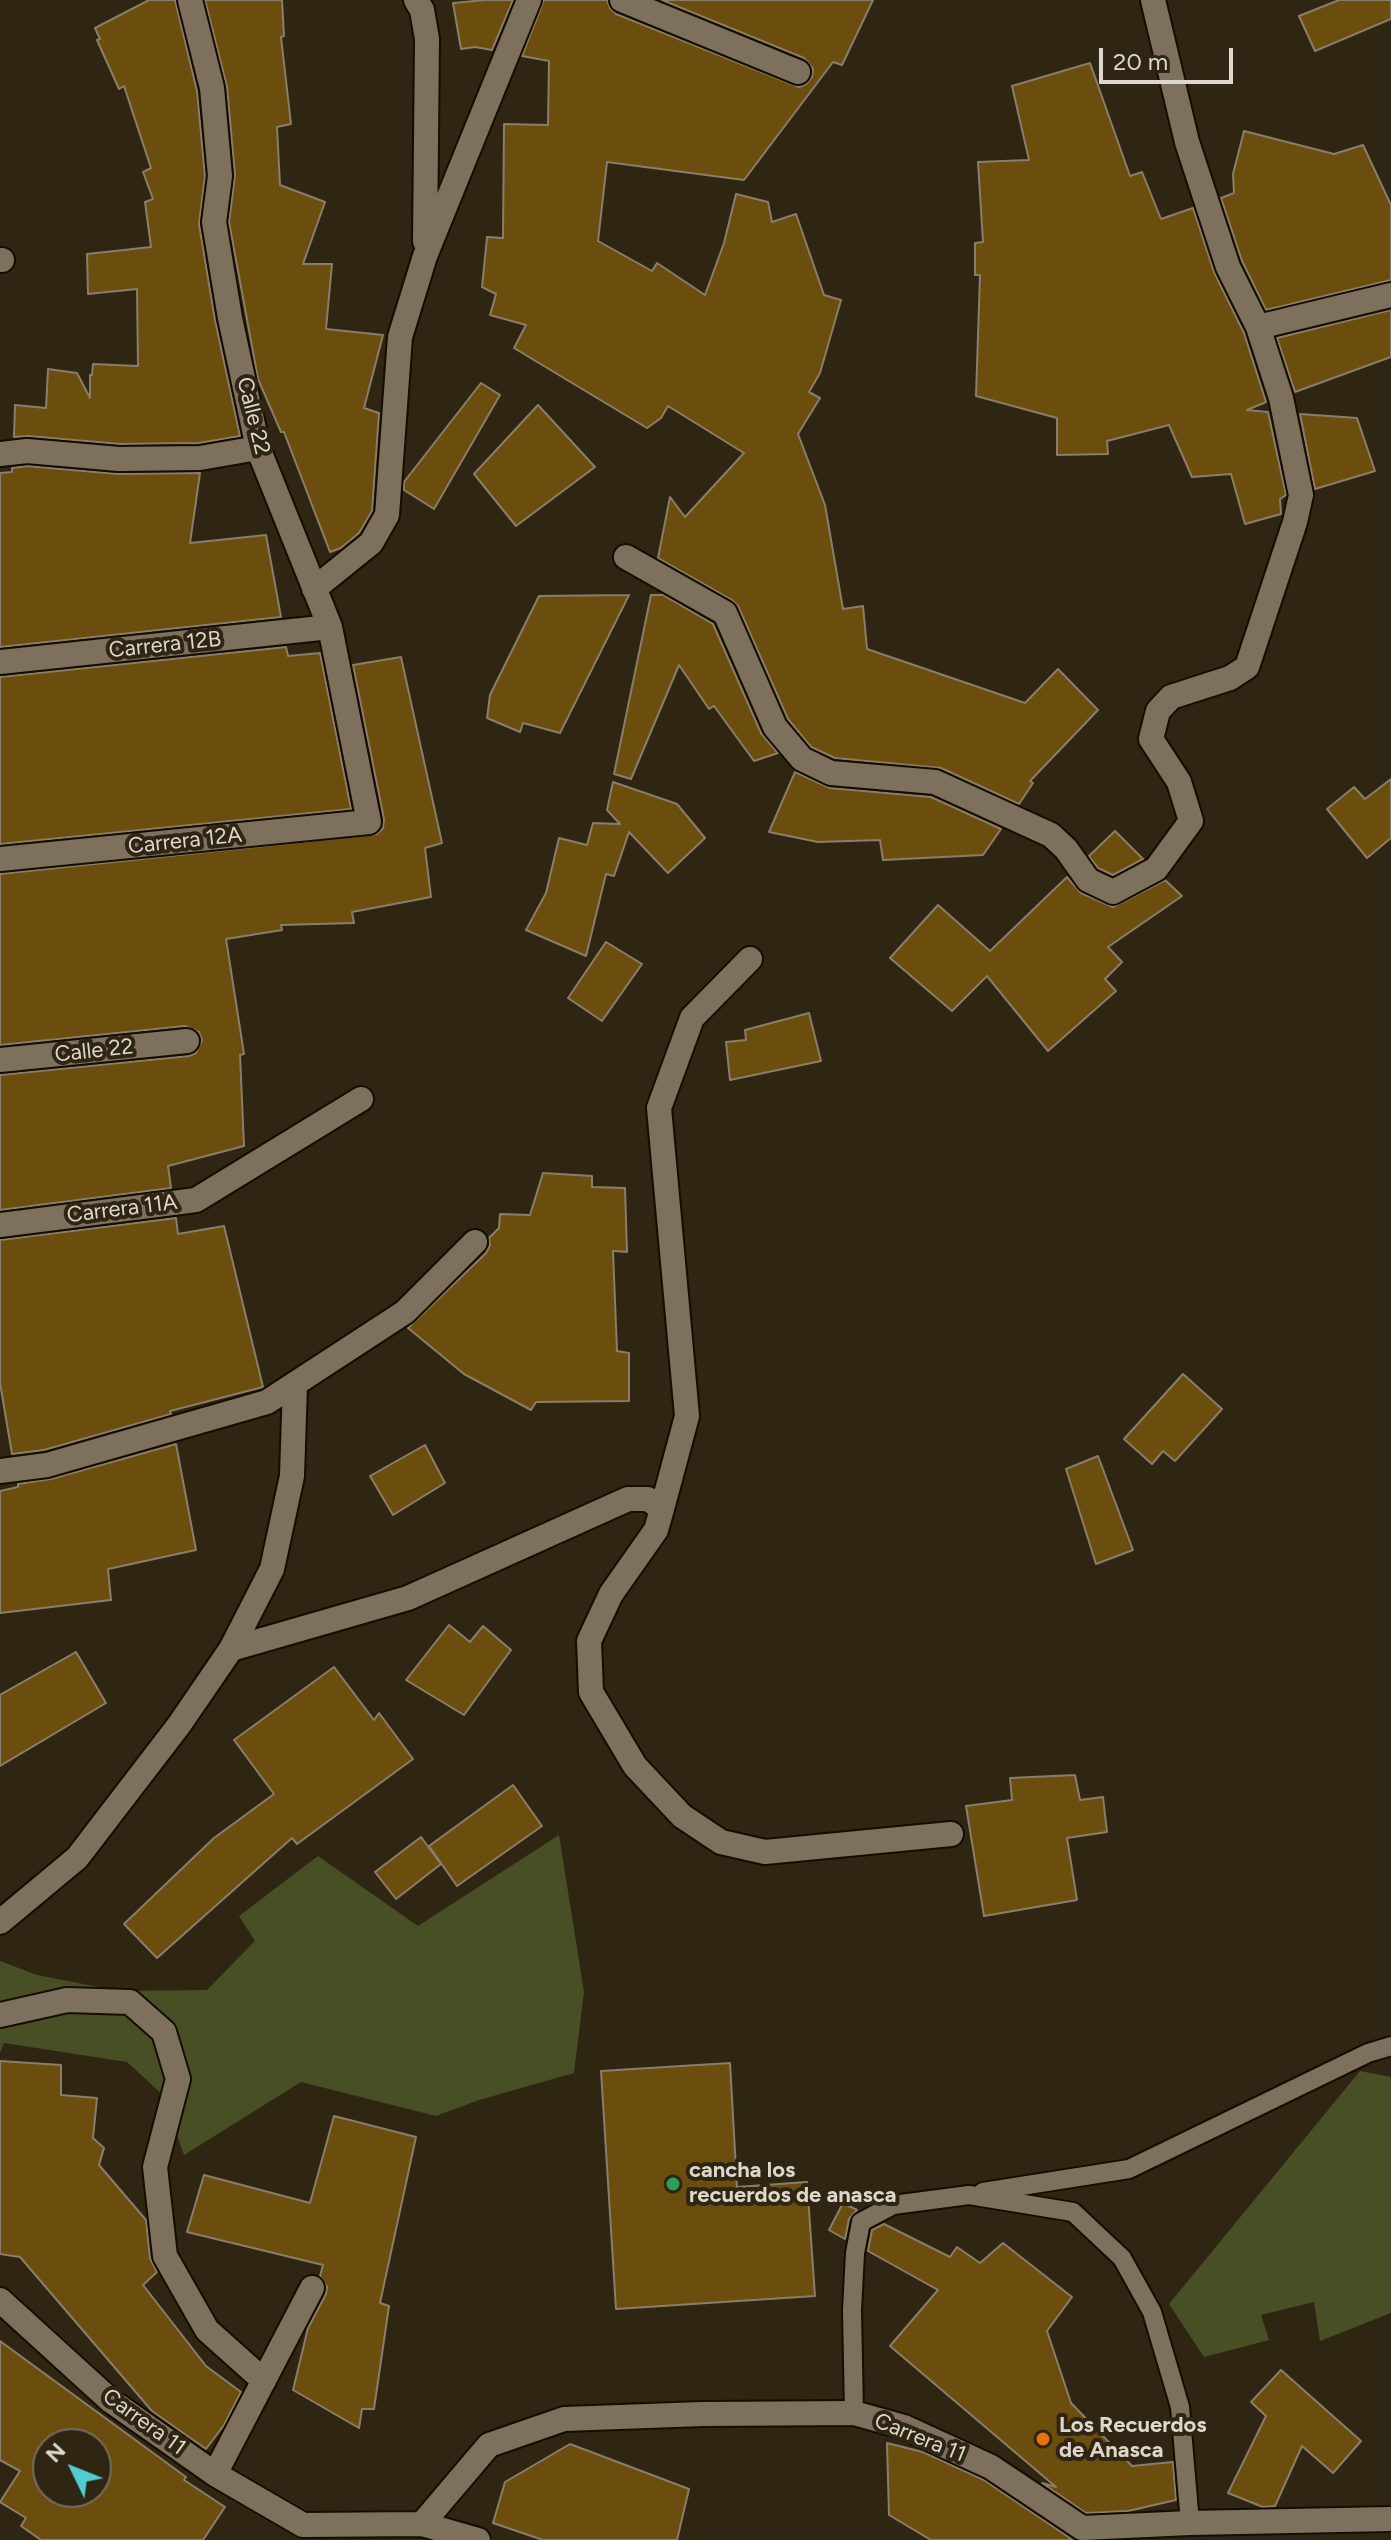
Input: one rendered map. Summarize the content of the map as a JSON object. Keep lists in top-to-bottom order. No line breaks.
{"streets":{"street":["Calle 22","Carrera 12B","Carrera 12A","Carrera 11A","Carrera 11"]},"crossings":[["Calle 22","Carrera 12B"],["Calle 22","Carrera 12A"]],"places":["cancha los recuerdos de anasca","Los Recuerdos de Anasca"],"scale_bar":"20 m","north":"top left"}
